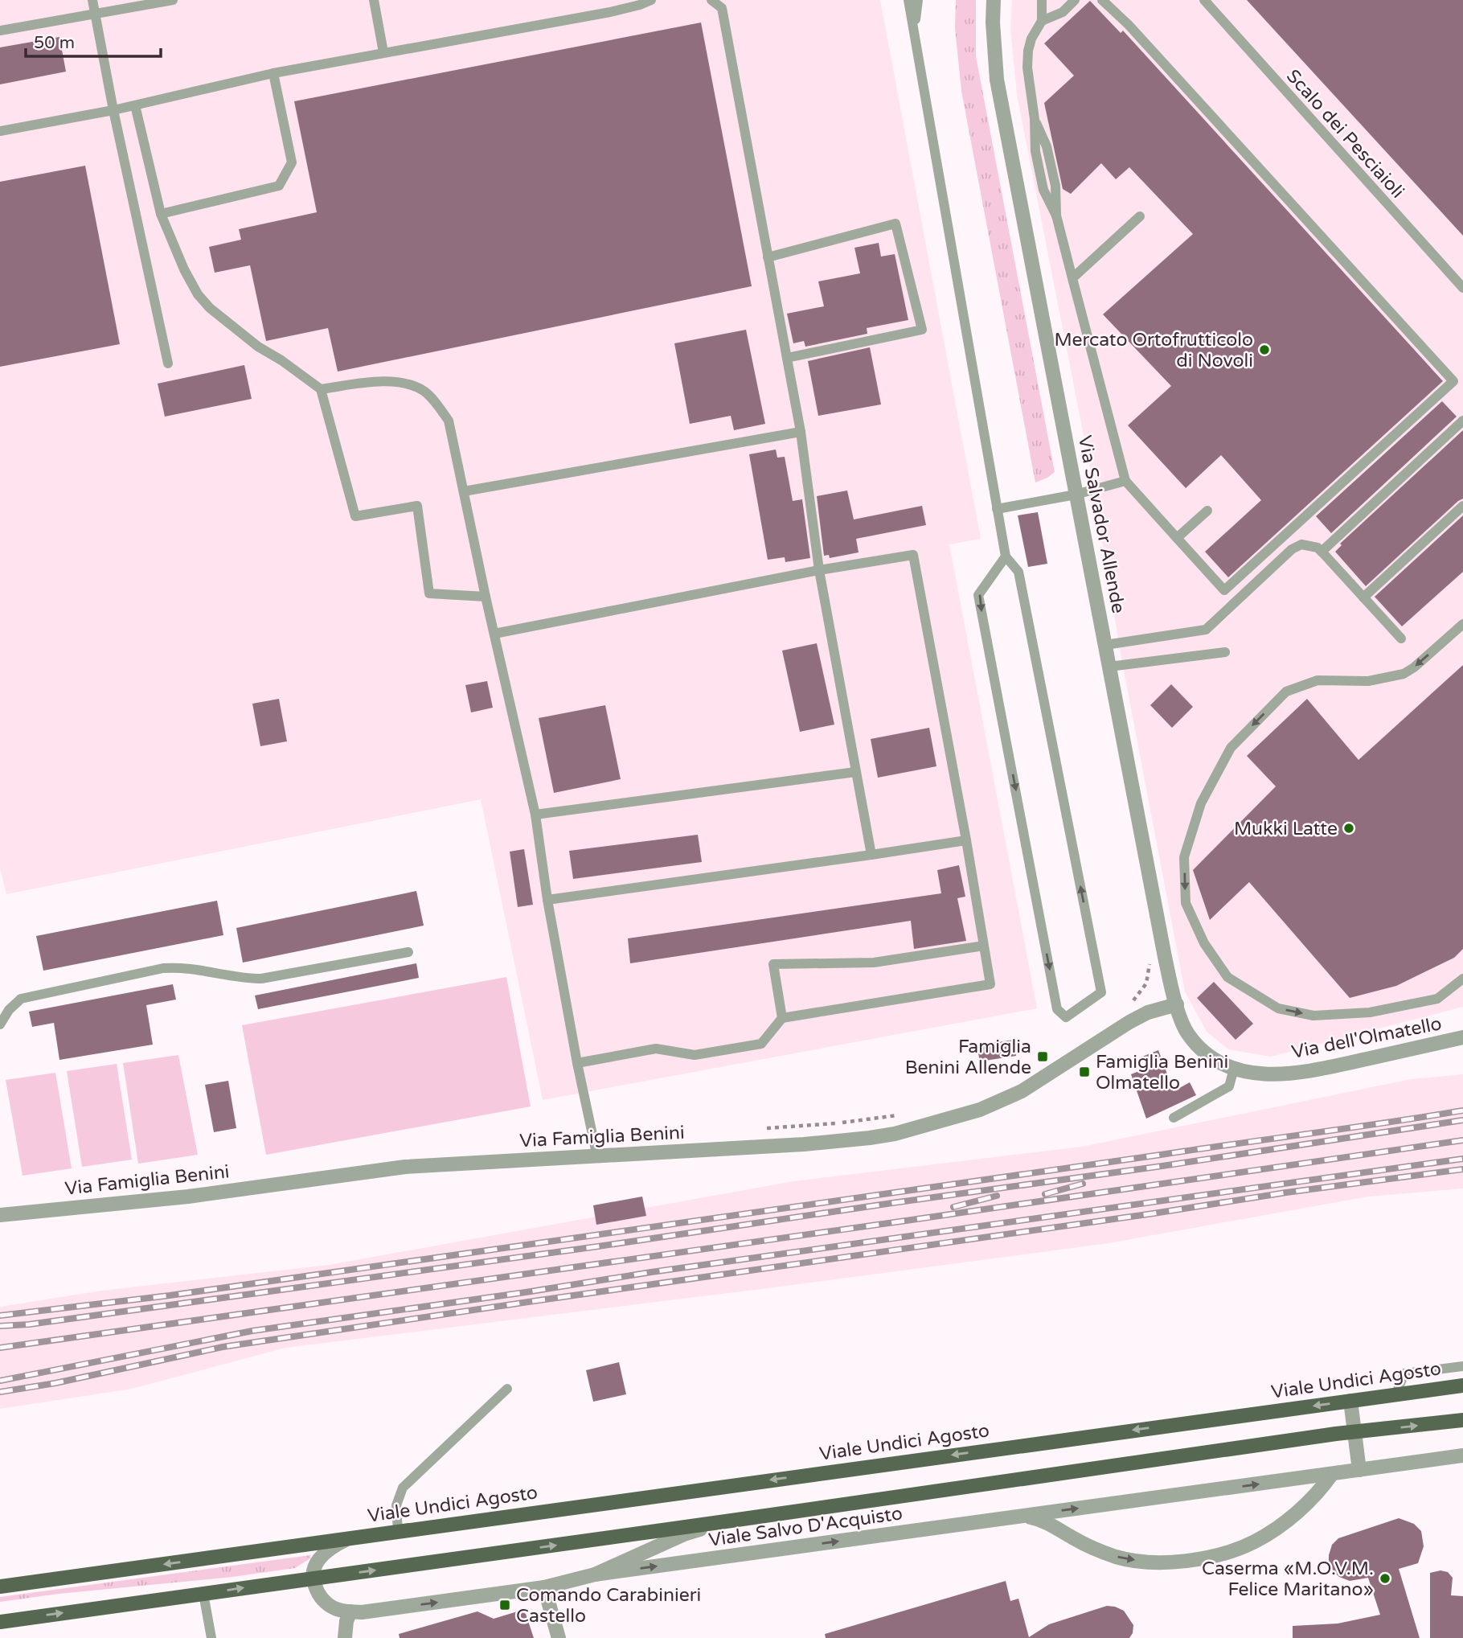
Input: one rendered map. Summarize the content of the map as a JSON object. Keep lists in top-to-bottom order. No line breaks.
{"streets":{"main road":["Viale Undici Agosto"],"street":["Via Salvador Allende","Via dell'Olmatello","Via Famiglia Benini","Viale Salvo D'Acquisto"],"lane":["Scalo dei Pesciaioli"]},"crossings":[["Via Salvador Allende","Via dell'Olmatello"],["Via Salvador Allende","Via Famiglia Benini"],["Via dell'Olmatello","Via Famiglia Benini"]],"one_way":["Viale Salvo D'Acquisto"],"places":{"other":["Mercato Ortofrutticolo di Novoli","Mukki Latte","Caserma «M.O.V.M. Felice Maritano»"],"transit":["Famiglia Benini Allende","Famiglia Benini Olmatello","Comando Carabinieri Castello"]},"scale_bar":"50 m"}
